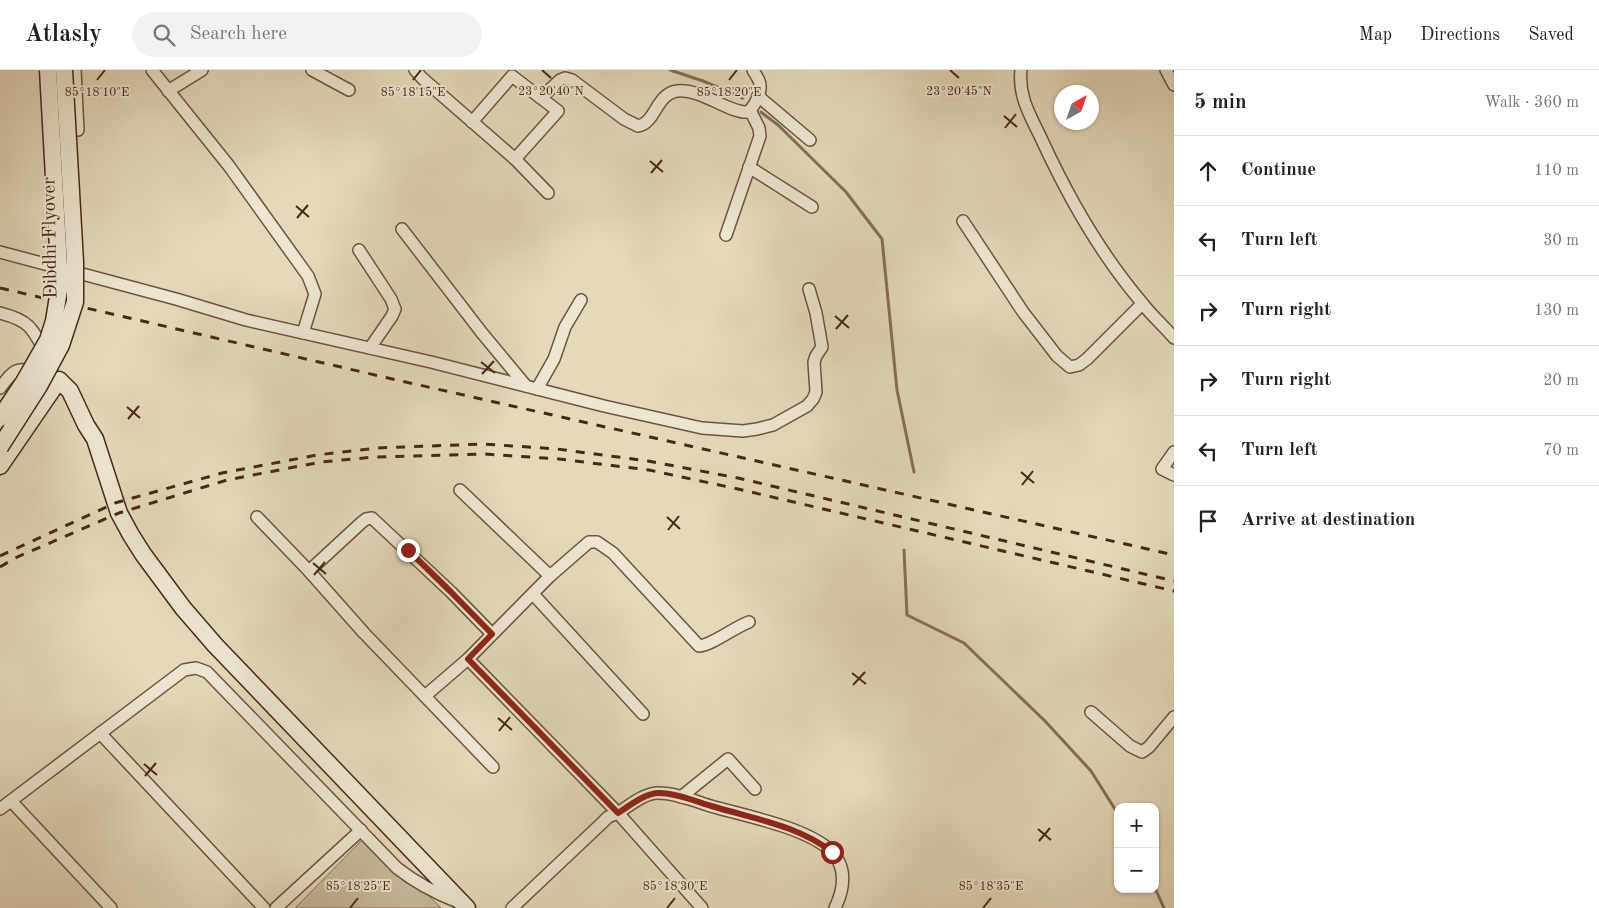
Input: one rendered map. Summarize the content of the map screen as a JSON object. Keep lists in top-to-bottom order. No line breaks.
{"streets":{"street":["Dibdhi Flyover"]},"north":"top right","page":{"header":"Atlasly","search":"Search here","nav":["Map","Directions","Saved"],"heading":["5 min","Walk · 360 m"],"list":[["Continue","110 m"],["Turn left","30 m"],["Turn right","130 m"],["Turn right","20 m"],["Turn left","70 m"],"Arrive at destination"],"map_buttons":["+","−"]},"coordinates":["23°20'40\"N","23°20'45\"N","85°18'10\"E","85°18'15\"E","85°18'20\"E","85°18'25\"E","85°18'30\"E","85°18'35\"E"]}
